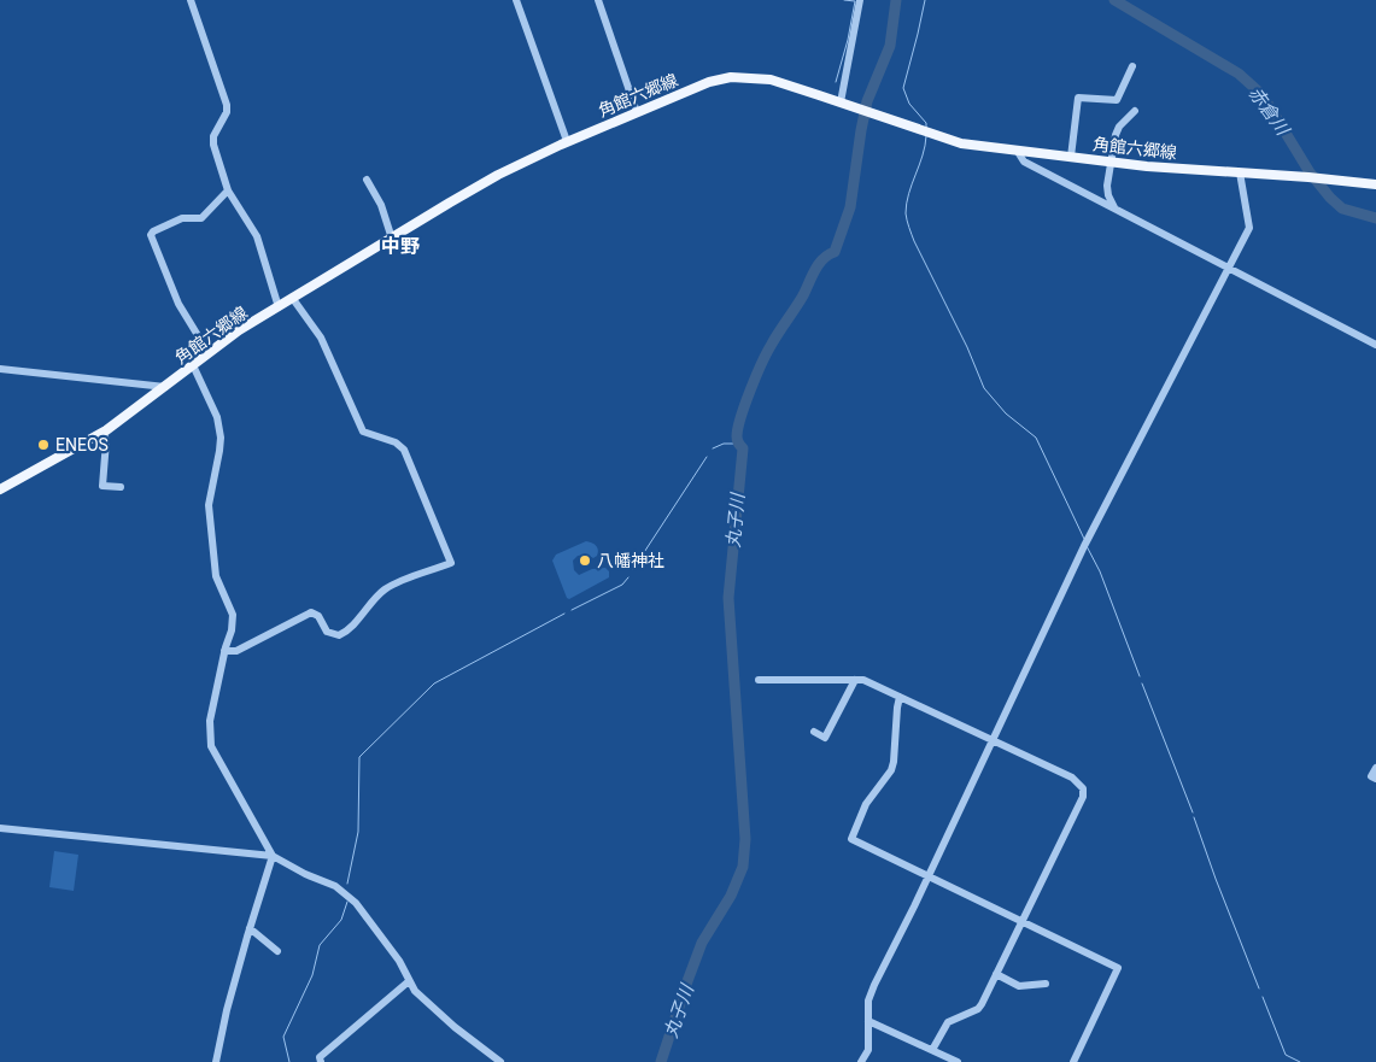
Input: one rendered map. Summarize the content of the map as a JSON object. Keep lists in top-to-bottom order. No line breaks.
{"streets":{"main road":["角館六郷線"]},"districts":["中野"],"water":["赤倉川","丸子川"],"places":["ENEOS","八幡神社"]}
